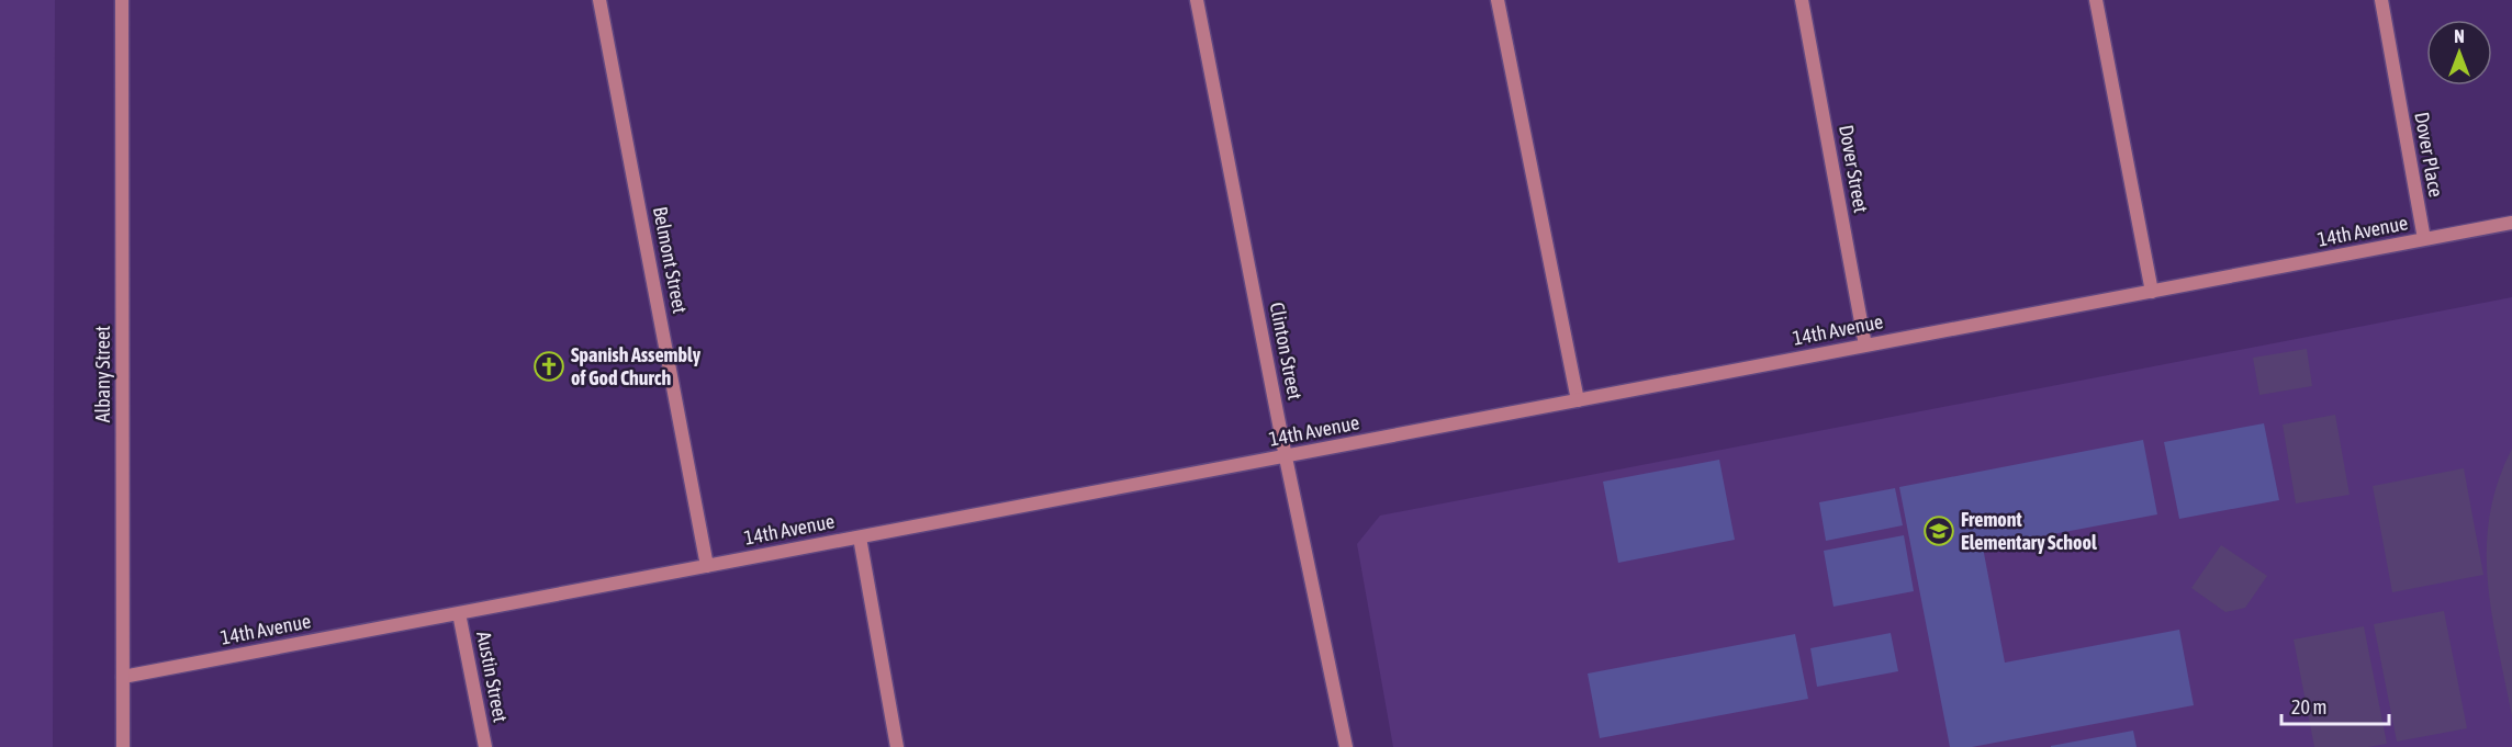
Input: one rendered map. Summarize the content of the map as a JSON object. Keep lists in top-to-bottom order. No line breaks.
{"streets":{"street":["Dover Place","Dover Street","14th Avenue","Belmont Street","Clinton Street","Albany Street","Austin Street"]},"crossings":[["Dover Place","14th Avenue"],["Dover Street","14th Avenue"],["14th Avenue","Belmont Street"],["14th Avenue","Clinton Street"],["14th Avenue","Albany Street"],["14th Avenue","Austin Street"]],"places":{"church":["Spanish Assembly of God Church"],"school or university":["Fremont Elementary School"]},"scale_bar":"20 m","north":"top"}
